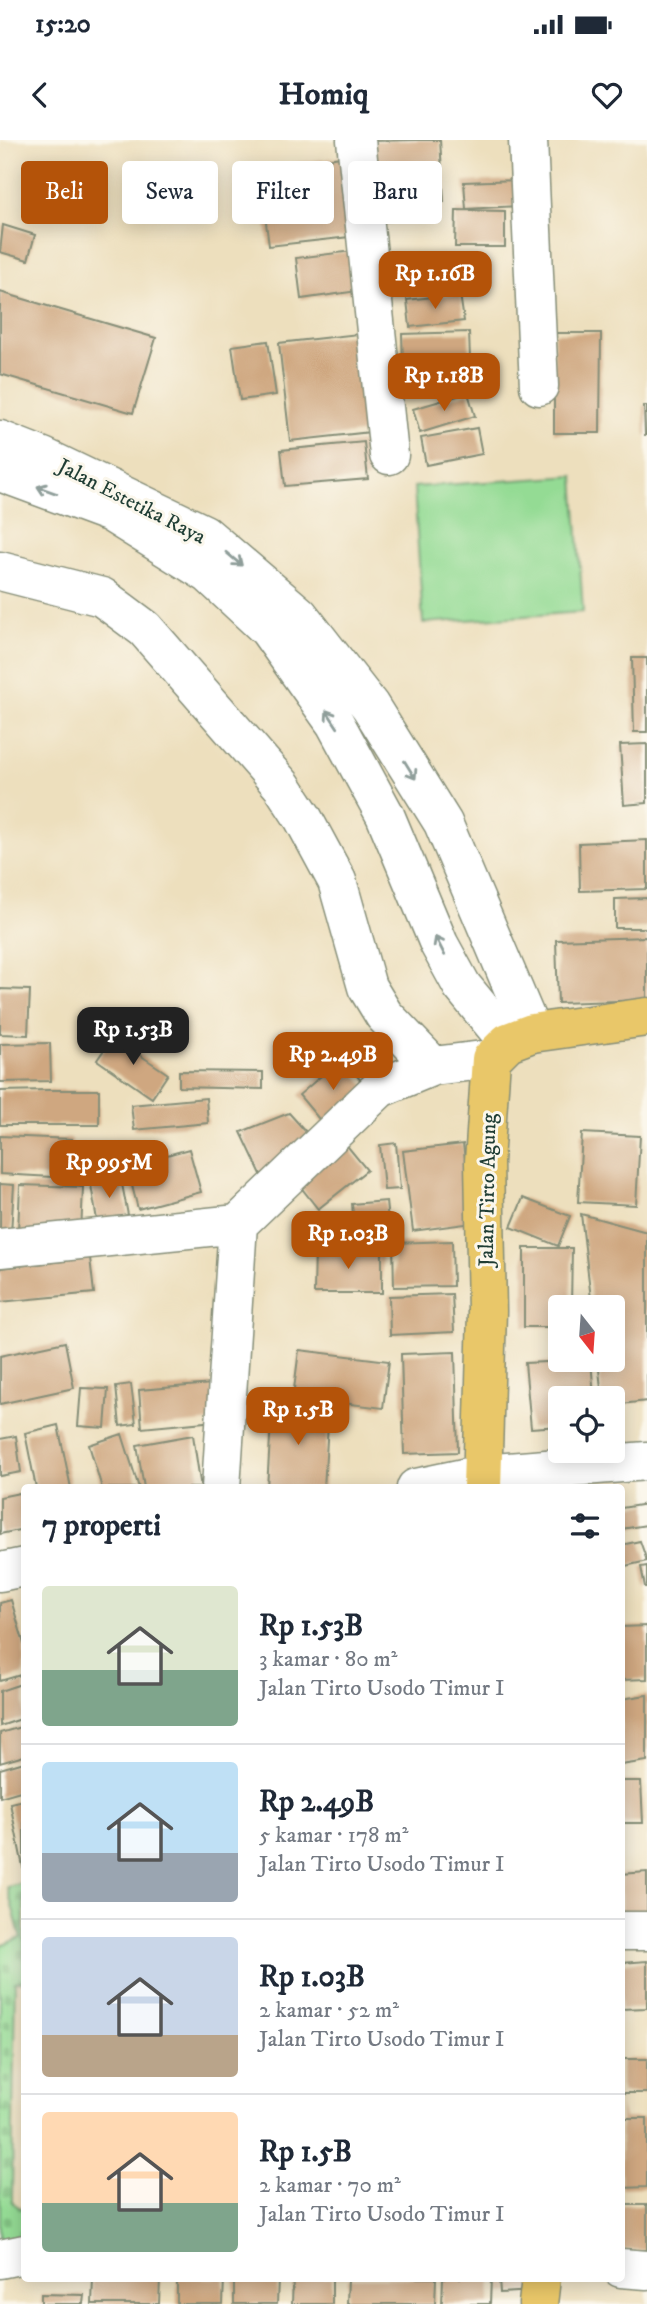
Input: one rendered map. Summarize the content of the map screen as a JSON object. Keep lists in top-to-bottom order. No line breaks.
{"streets":{"main road":["Jalan Tirto Agung"],"street":["Jalan Estetika Raya"]},"crossings":[["Jalan Estetika Raya","Jalan Tirto Agung"]],"north":"bottom","page":{"status":"15:20","header":"Homiq","chip":["Beli","Sewa","Filter","Baru"],"price":["Rp 1.16B","Rp 1.18B","Rp 1.53B","Rp 2.49B","Rp 995M","Rp 1.03B","Rp 1.5B"],"heading":"7 properti","list":[{"name":"Rp 1.53B","note":"3 kamar · 80 m² · Jalan Tirto Usodo Timur I"},{"name":"Rp 2.49B","note":"5 kamar · 178 m² · Jalan Tirto Usodo Timur I"},{"name":"Rp 1.03B","note":"2 kamar · 52 m² · Jalan Tirto Usodo Timur I"},{"name":"Rp 1.5B","note":"2 kamar · 70 m² · Jalan Tirto Usodo Timur I"}]}}
